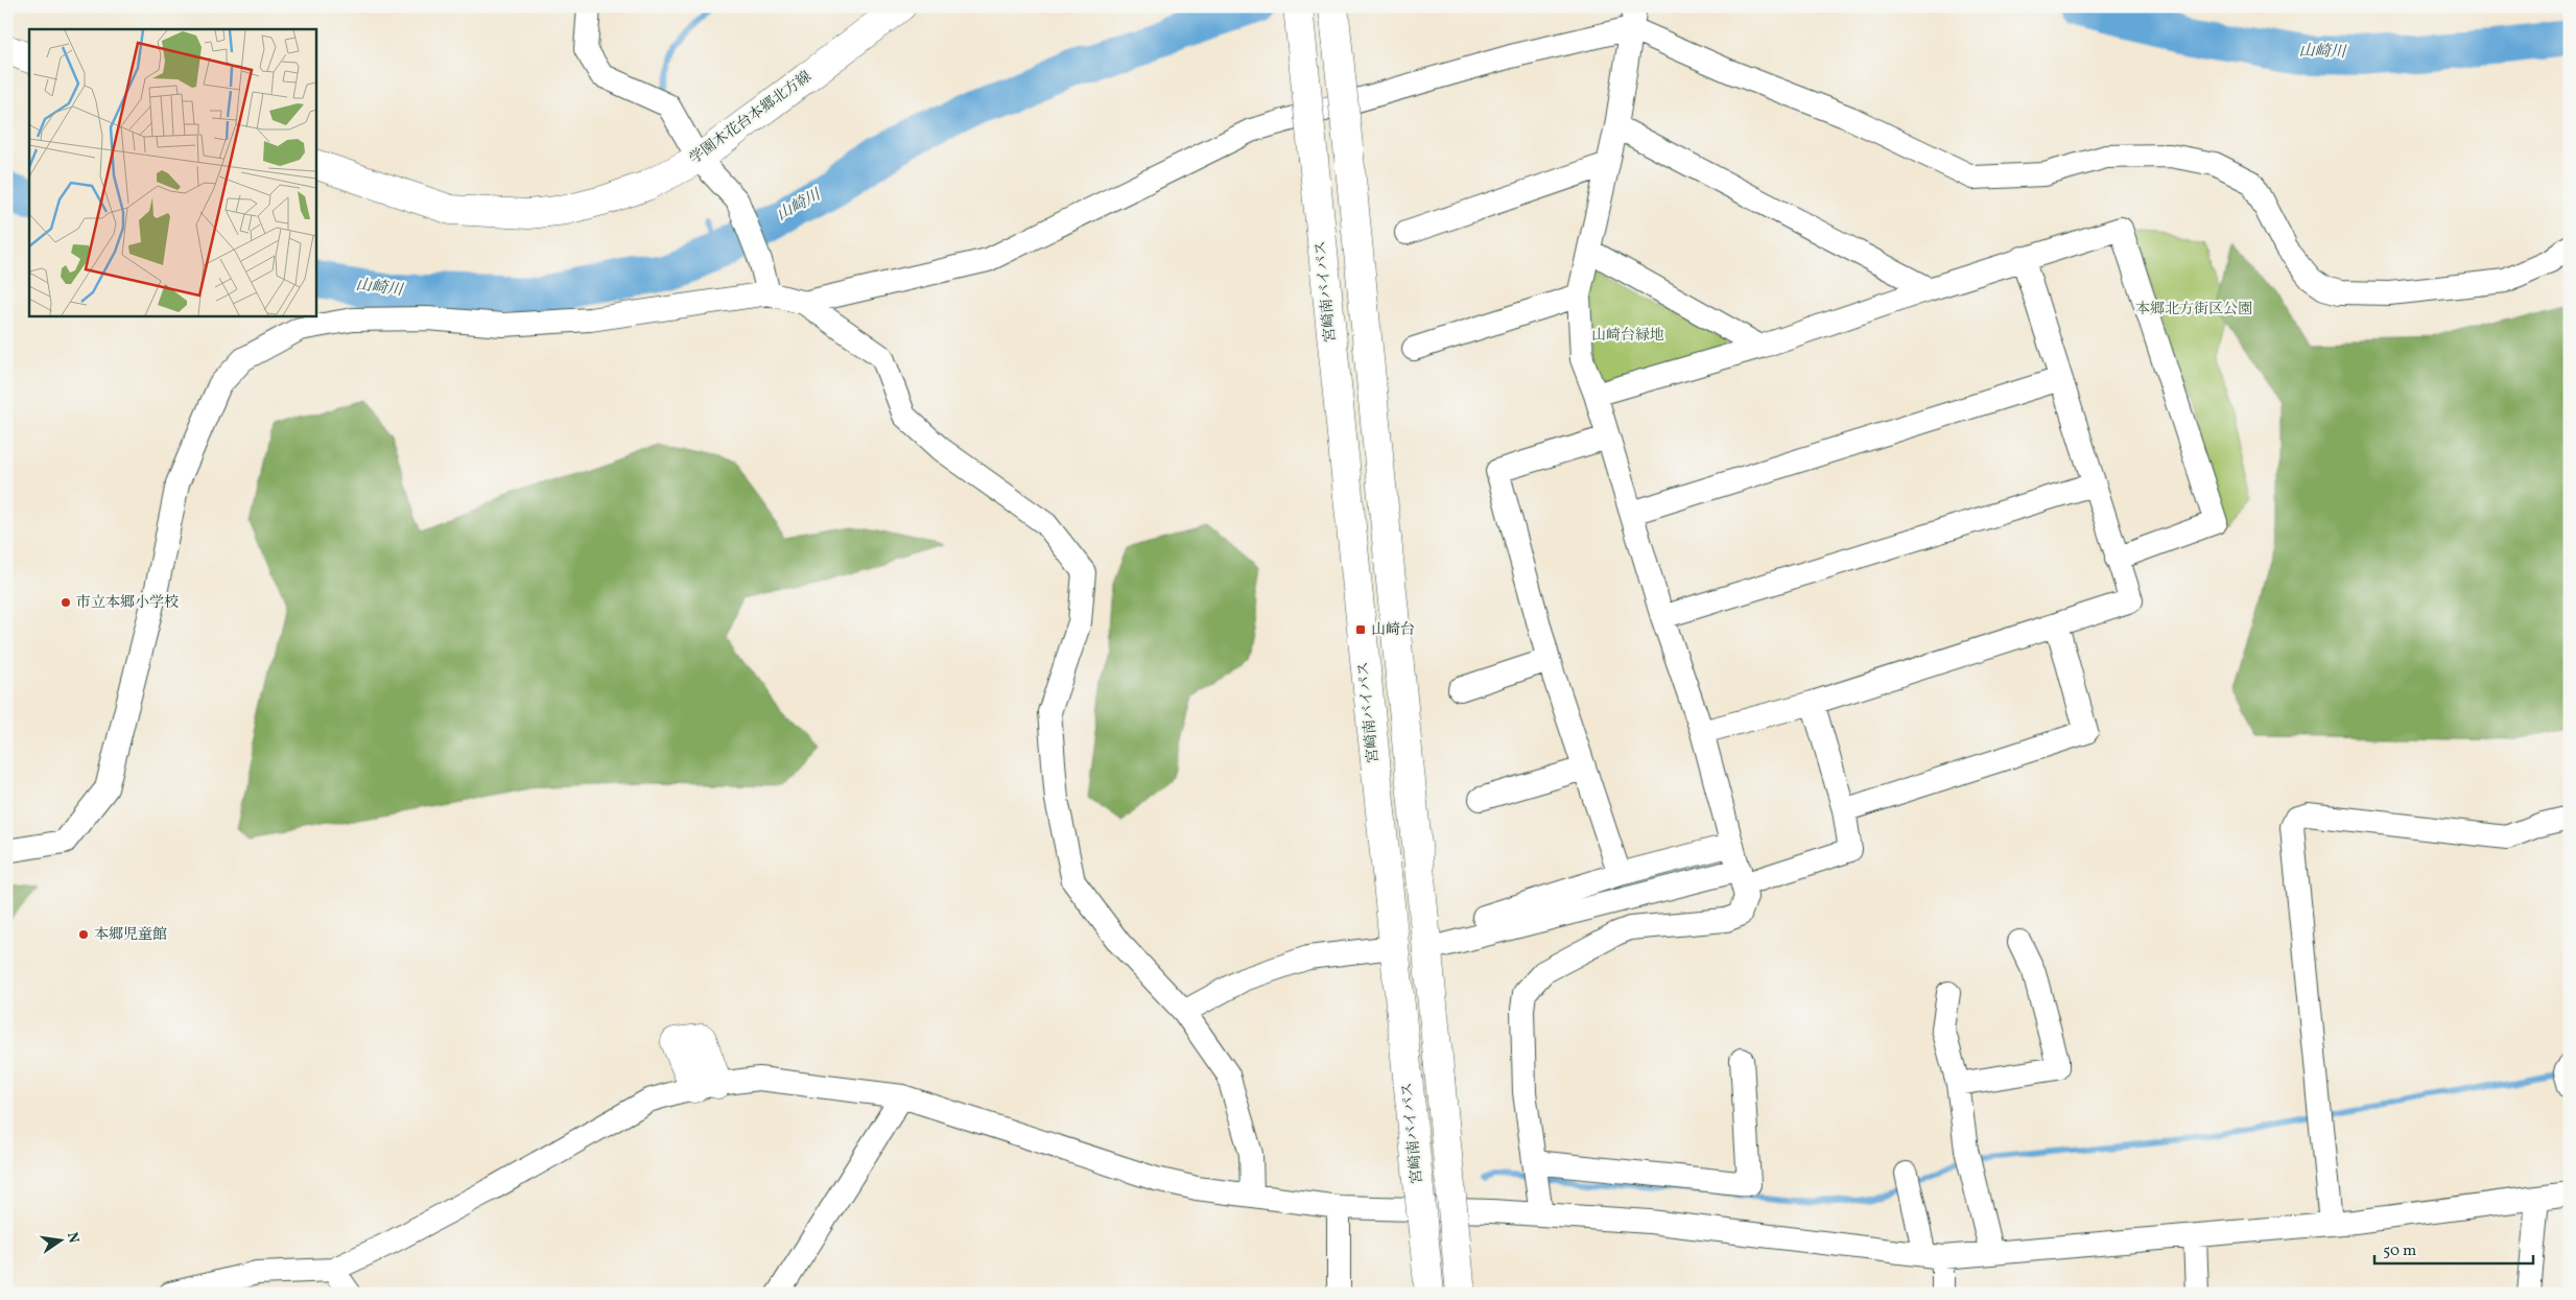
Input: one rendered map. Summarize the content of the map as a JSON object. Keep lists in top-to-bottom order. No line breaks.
{"streets":{"main road":["学園木花台本郷北方線","宮崎南バイパス"]},"water":["山崎川"],"parks":["本郷北方街区公園","山崎台緑地"],"places":{"other":["市立本郷小学校","本郷児童館"],"transit":["山崎台"]},"scale_bar":"50 m","north":"right"}
